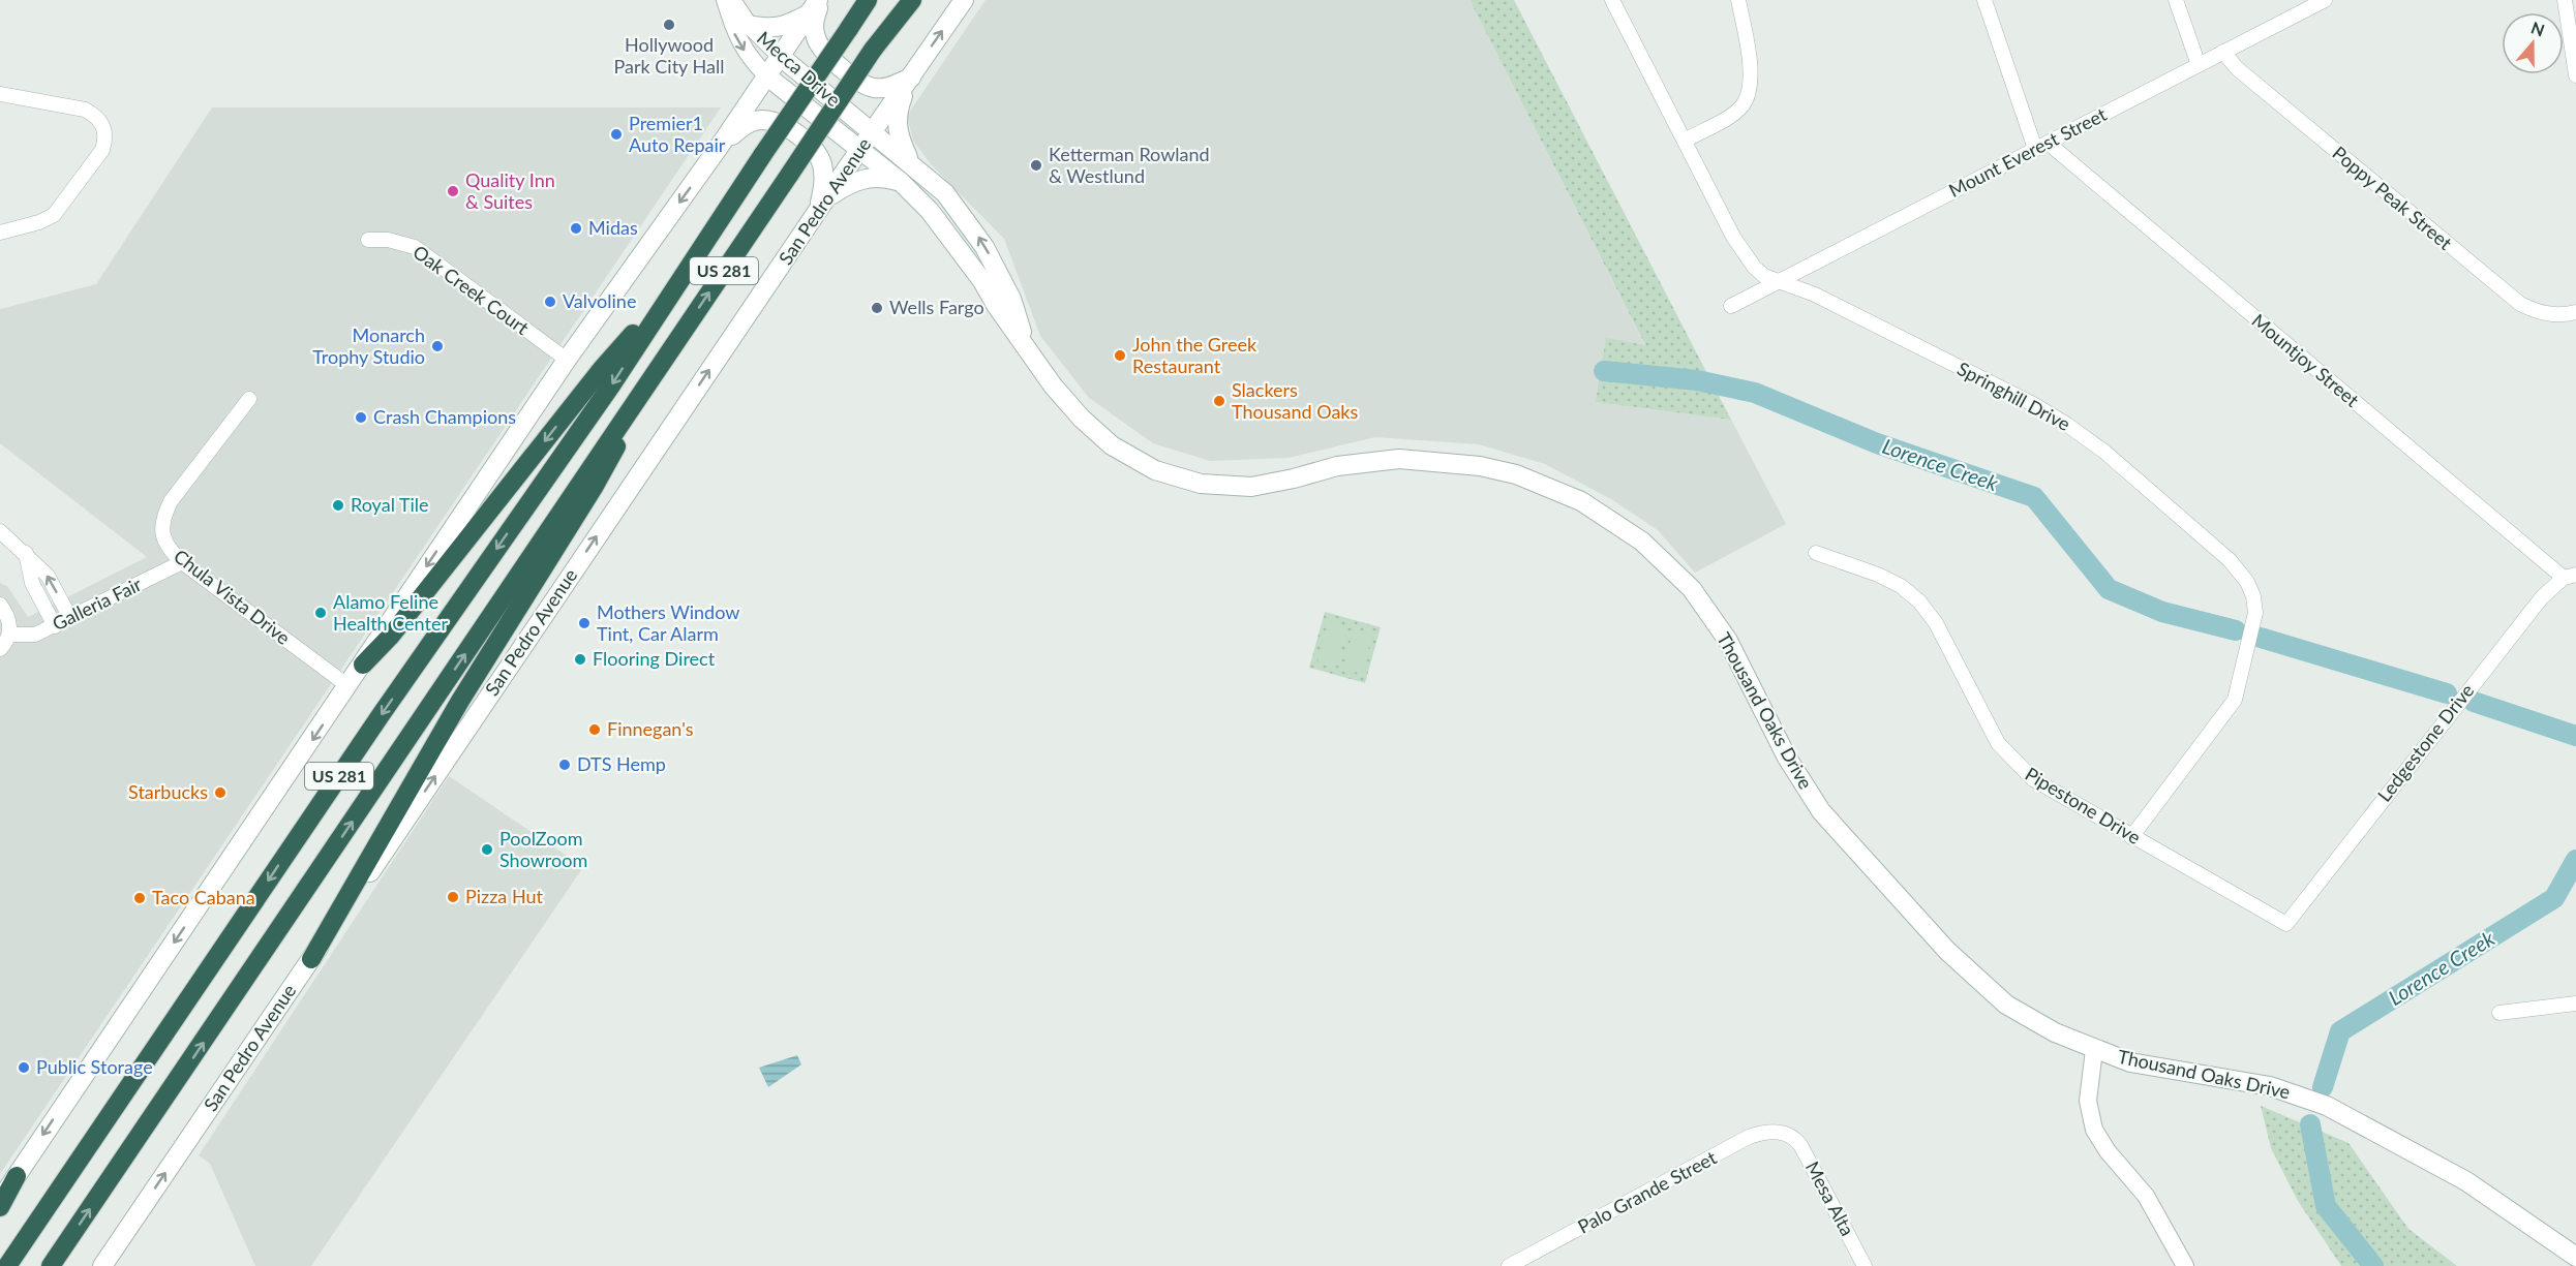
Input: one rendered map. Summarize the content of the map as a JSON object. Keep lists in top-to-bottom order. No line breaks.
{"streets":{"highway":["US 281"],"main road":["Mecca Drive","San Pedro Avenue","Thousand Oaks Drive"],"street":["Mount Everest Street","Poppy Peak Street","Oak Creek Court","Mountjoy Street","Springhill Drive","Chula Vista Drive","Galleria Fair","Ledgestone Drive","Pipestone Drive","Palo Grande Street","Mesa Alta"]},"crossings":[["Mecca Drive","San Pedro Avenue"],["Mecca Drive","Thousand Oaks Drive"],["Mount Everest Street","Poppy Peak Street"],["Mount Everest Street","Mountjoy Street"],["Mount Everest Street","Springhill Drive"],["San Pedro Avenue","Thousand Oaks Drive"],["Mountjoy Street","Ledgestone Drive"],["Springhill Drive","Pipestone Drive"],["Chula Vista Drive","Galleria Fair"],["Ledgestone Drive","Pipestone Drive"],["Palo Grande Street","Mesa Alta"]],"water":["Lorence Creek"],"places":["Hollywood Park City Hall","Premier1 Auto Repair","Ketterman Rowland & Westlund","Quality Inn & Suites","Midas","Valvoline","Wells Fargo","Monarch Trophy Studio","John the Greek Restaurant","Slackers Thousand Oaks","Crash Champions","Royal Tile","Alamo Feline Health Center","Mothers Window Tint, Car Alarm","Flooring Direct","Finnegan's","DTS Hemp","Starbucks","PoolZoom Showroom","Pizza Hut","Taco Cabana","Public Storage"],"north":"top"}
